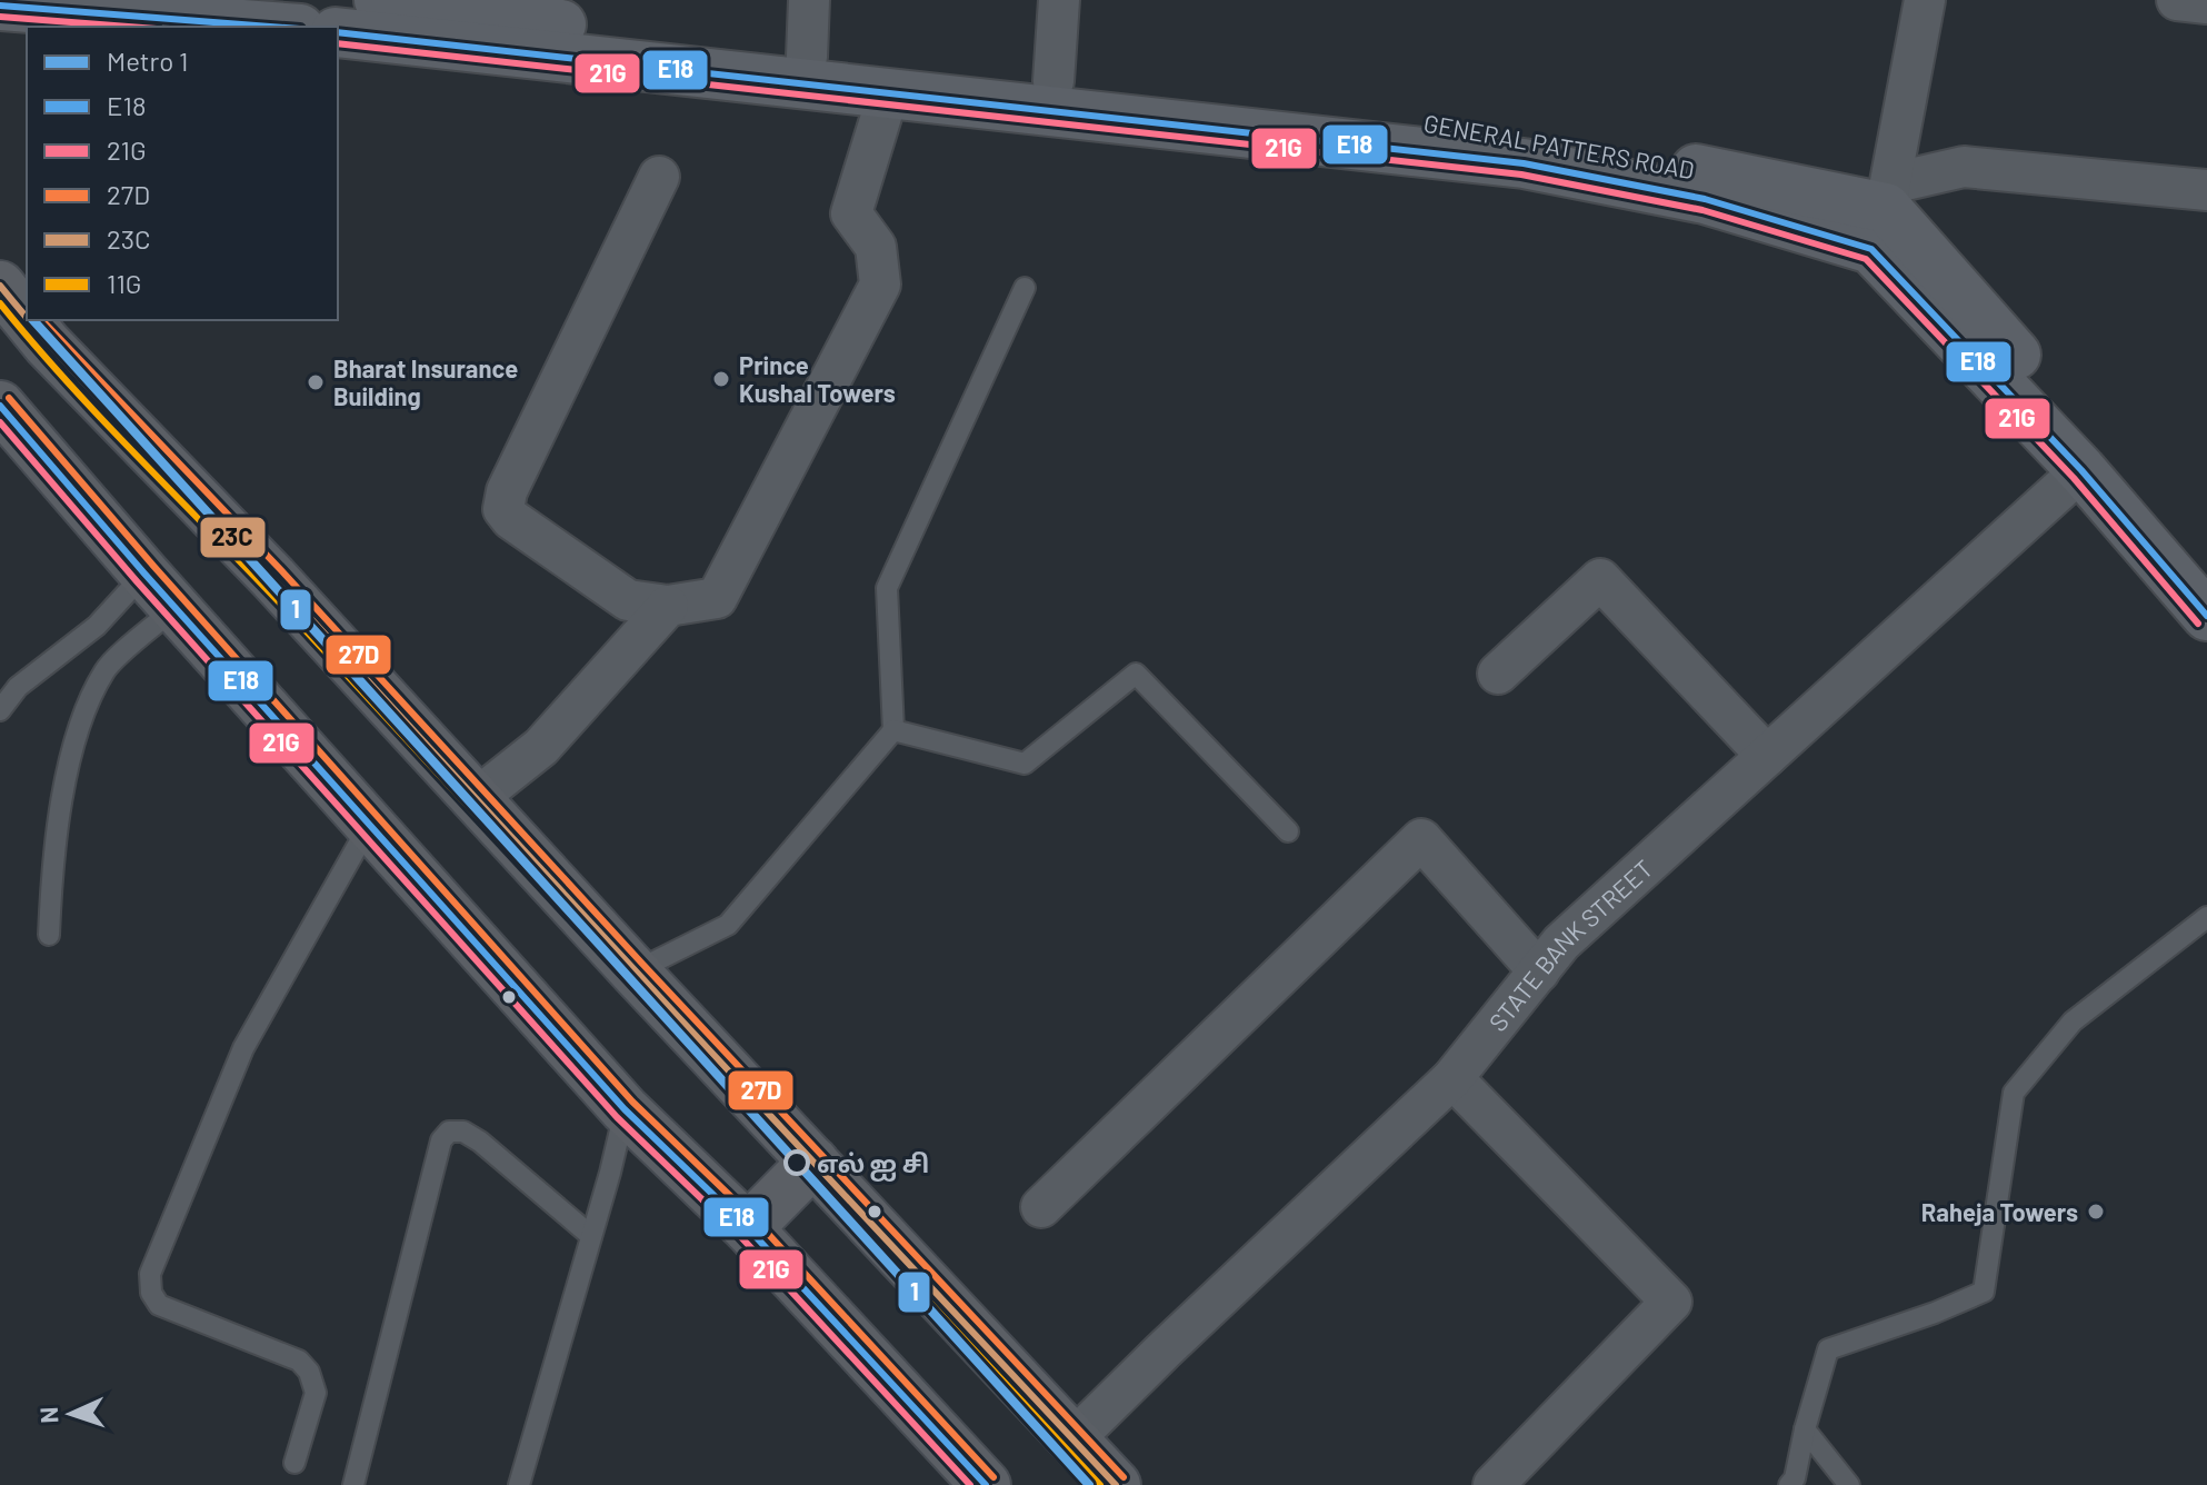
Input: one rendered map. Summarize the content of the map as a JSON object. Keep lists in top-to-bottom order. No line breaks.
{"streets":{"main road":["GENERAL PATTERS ROAD"],"street":["STATE BANK STREET"]},"crossings":[["GENERAL PATTERS ROAD","STATE BANK STREET"]],"places":["Prince Kushal Towers","Bharat Insurance Building","எல் ஐ சி","Raheja Towers"],"lines":["transit line E18","transit line 21G","transit line 23C","transit line 11G","metro line 1","transit line 27D"],"legend":["Metro 1","E18","21G","27D","23C","11G"],"north":"left"}
